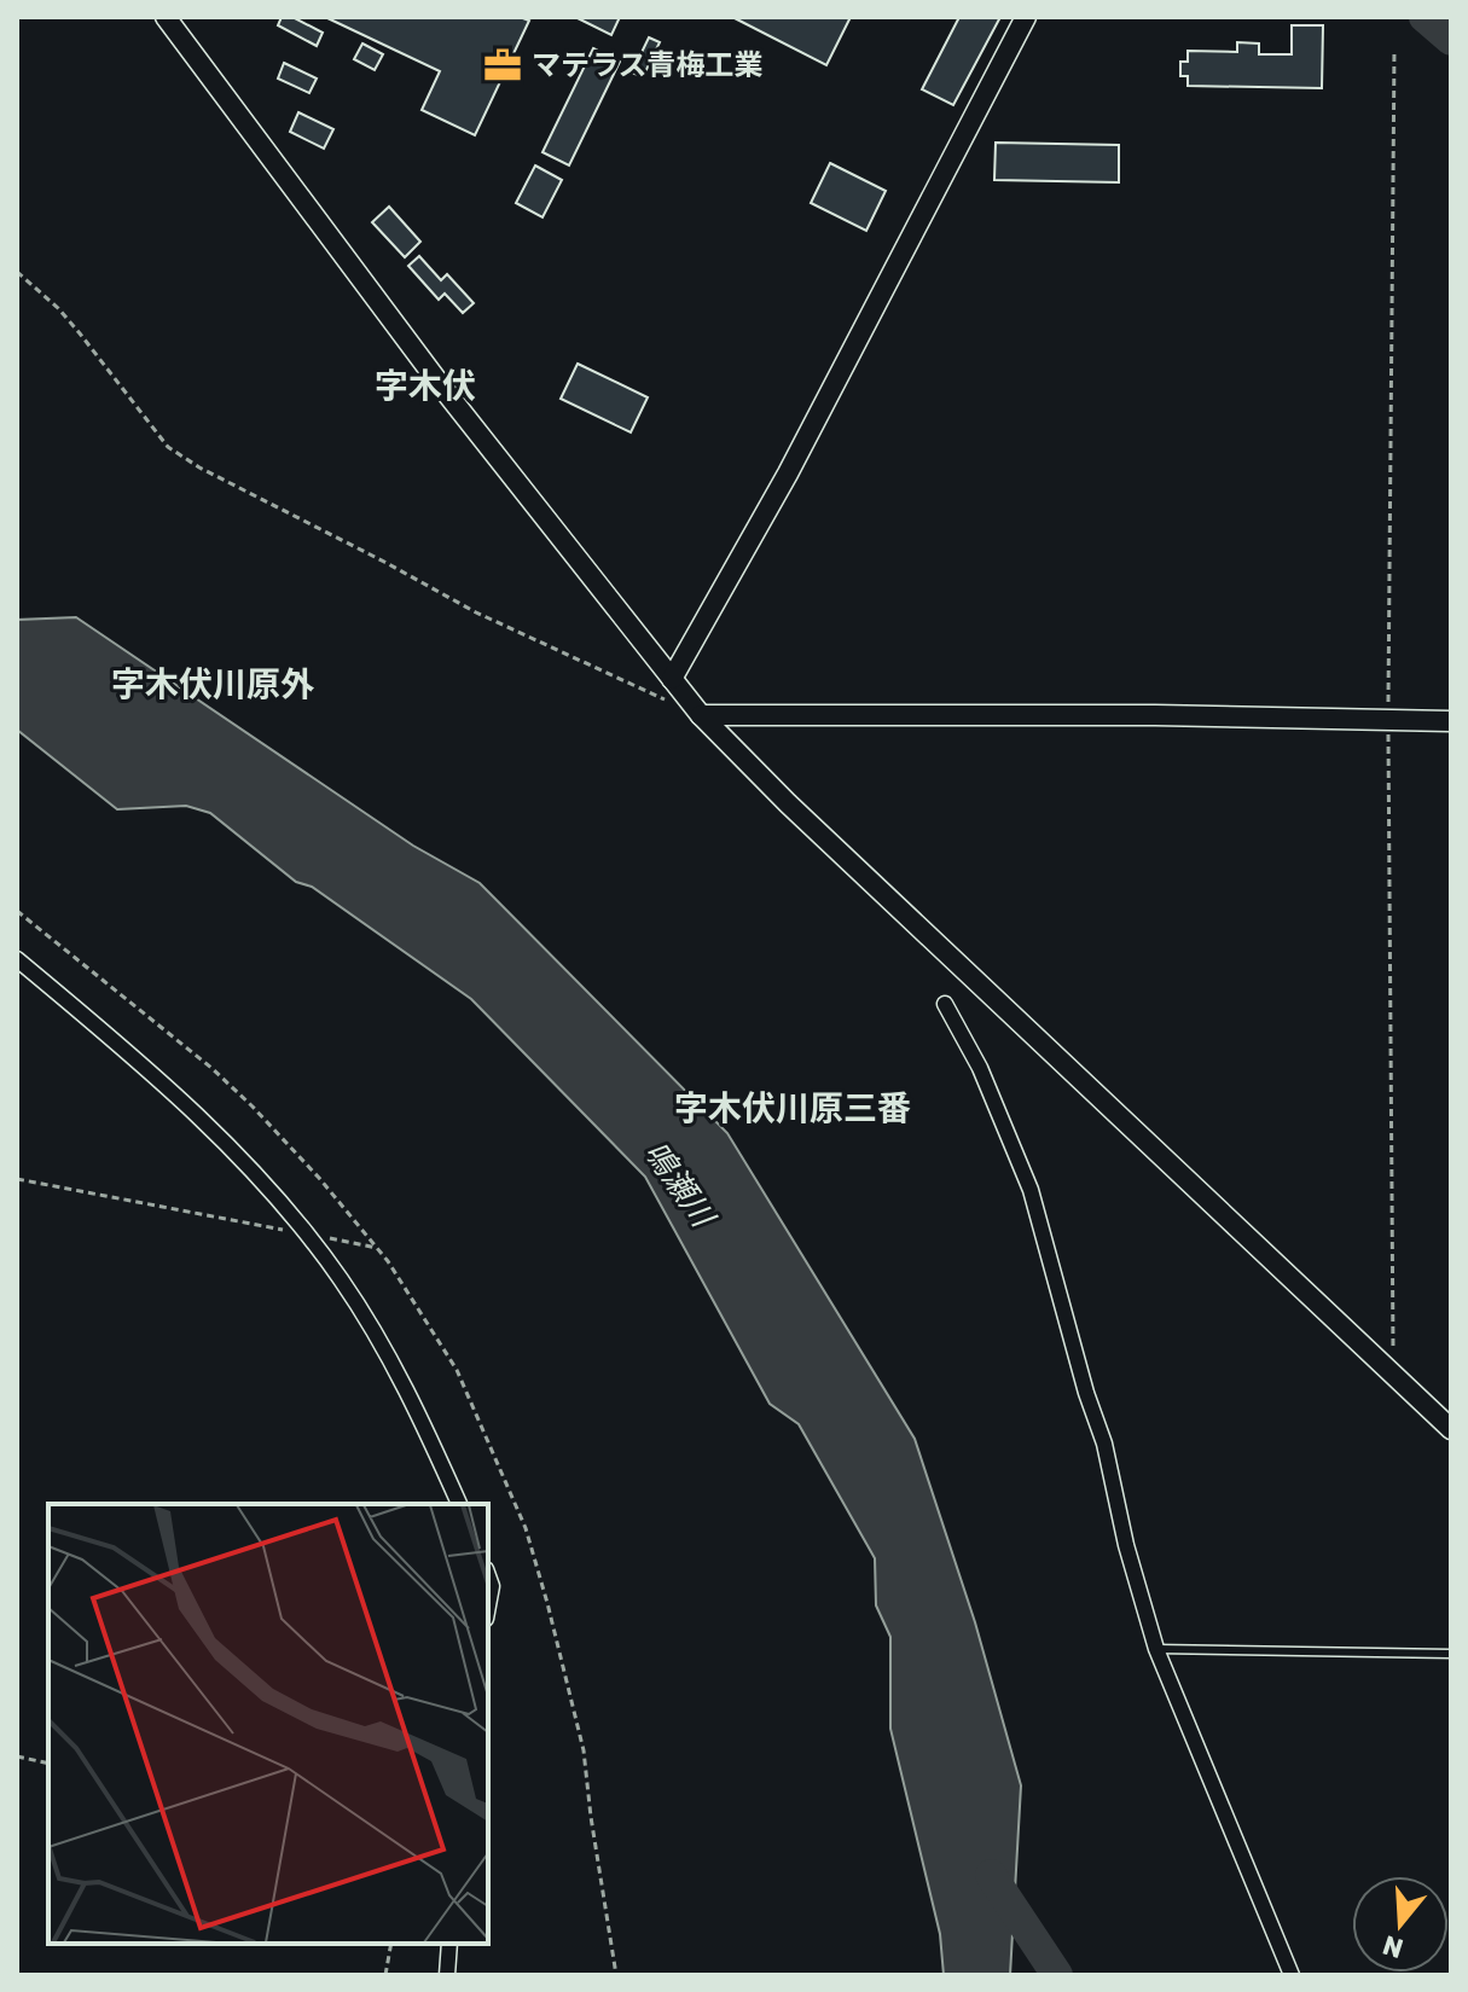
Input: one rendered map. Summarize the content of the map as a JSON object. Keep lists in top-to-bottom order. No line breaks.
{"districts":["字木伏","字木伏川原外","字木伏川原三番"],"water":["鳴瀬川"],"places":{"office":["マテラス青梅工業"]},"north":"bottom"}
